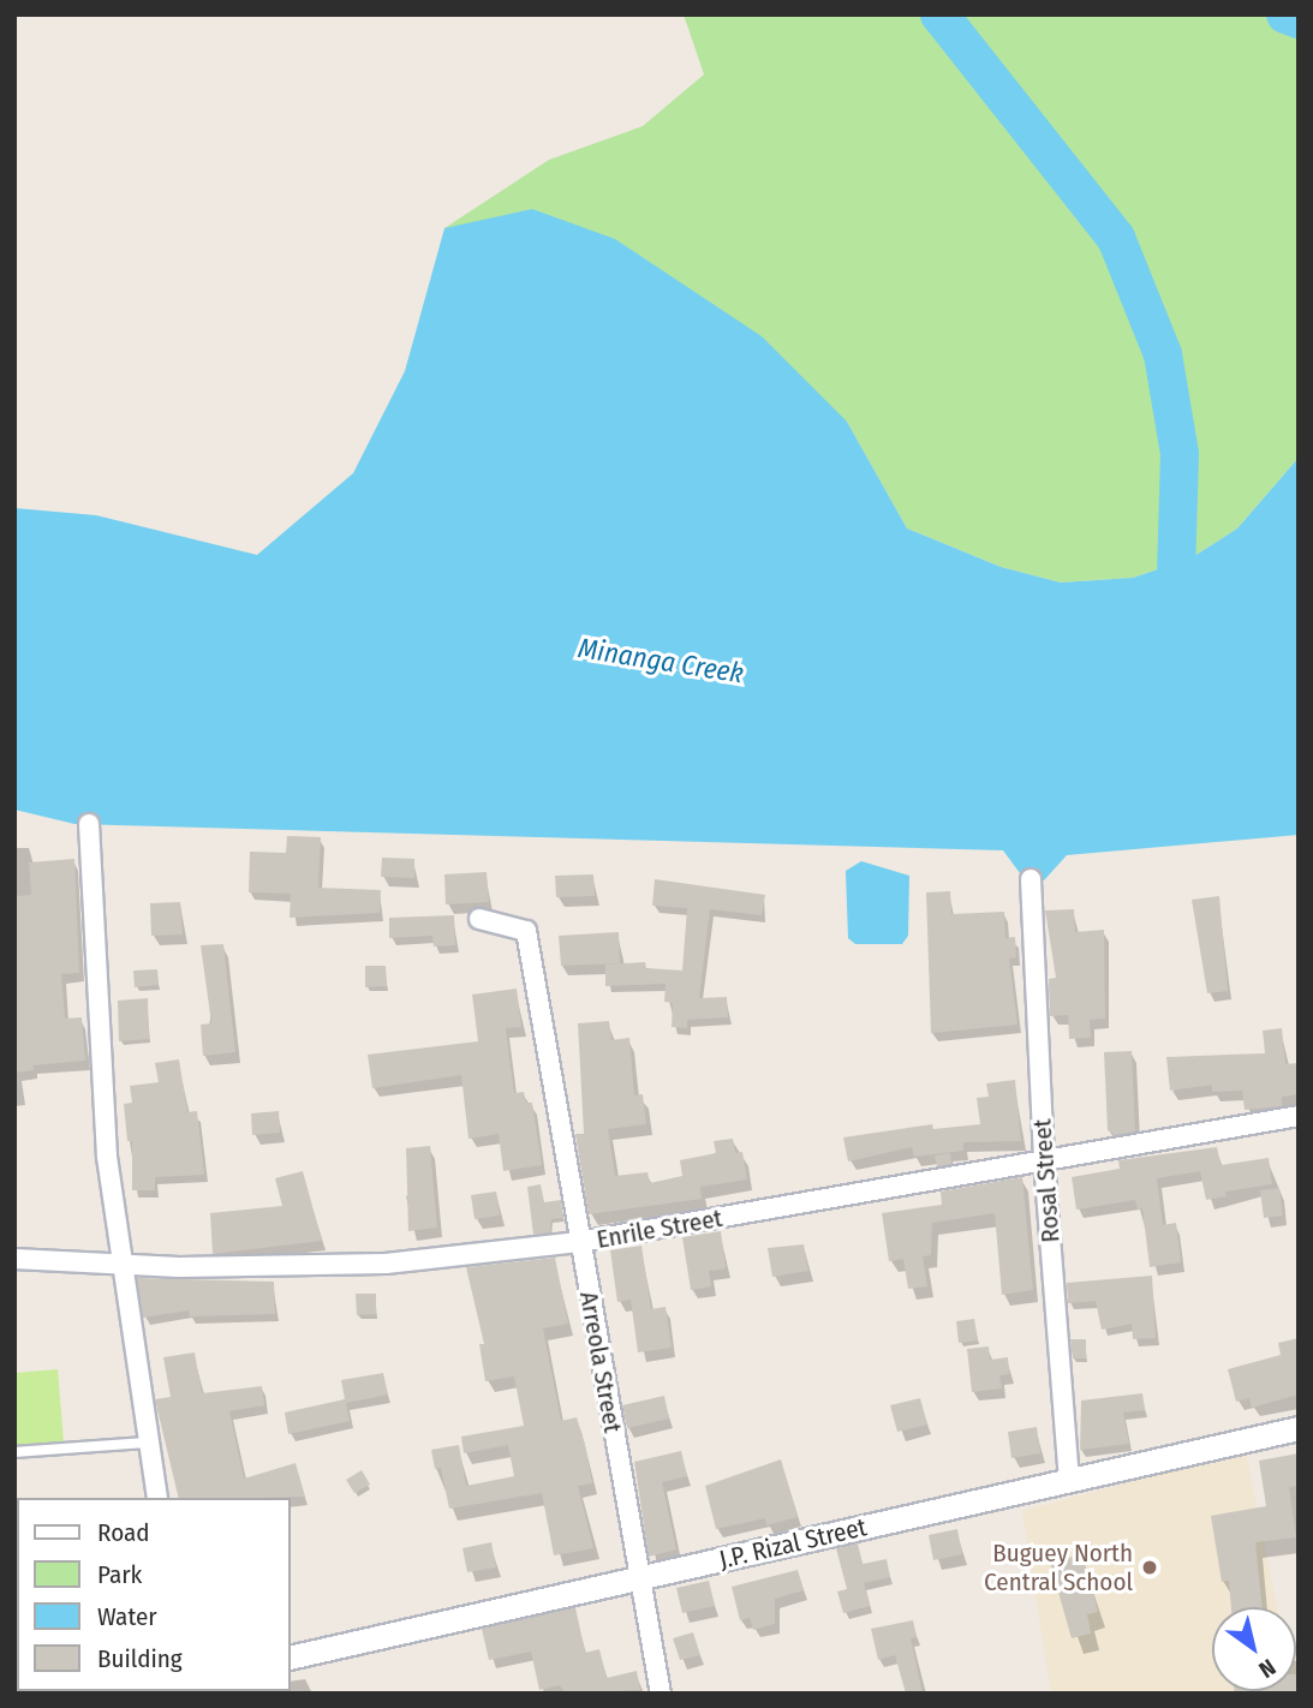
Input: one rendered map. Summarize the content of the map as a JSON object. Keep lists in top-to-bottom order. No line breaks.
{"streets":{"street":["Rosal Street","Enrile Street","Arreola Street","J.P. Rizal Street"]},"crossings":[["Rosal Street","Enrile Street"],["Rosal Street","J.P. Rizal Street"],["Enrile Street","Arreola Street"],["Arreola Street","J.P. Rizal Street"]],"water":["Minanga Creek"],"places":["Buguey North Central School"],"legend":["Road","Park","Water","Building"],"north":"bottom right"}
